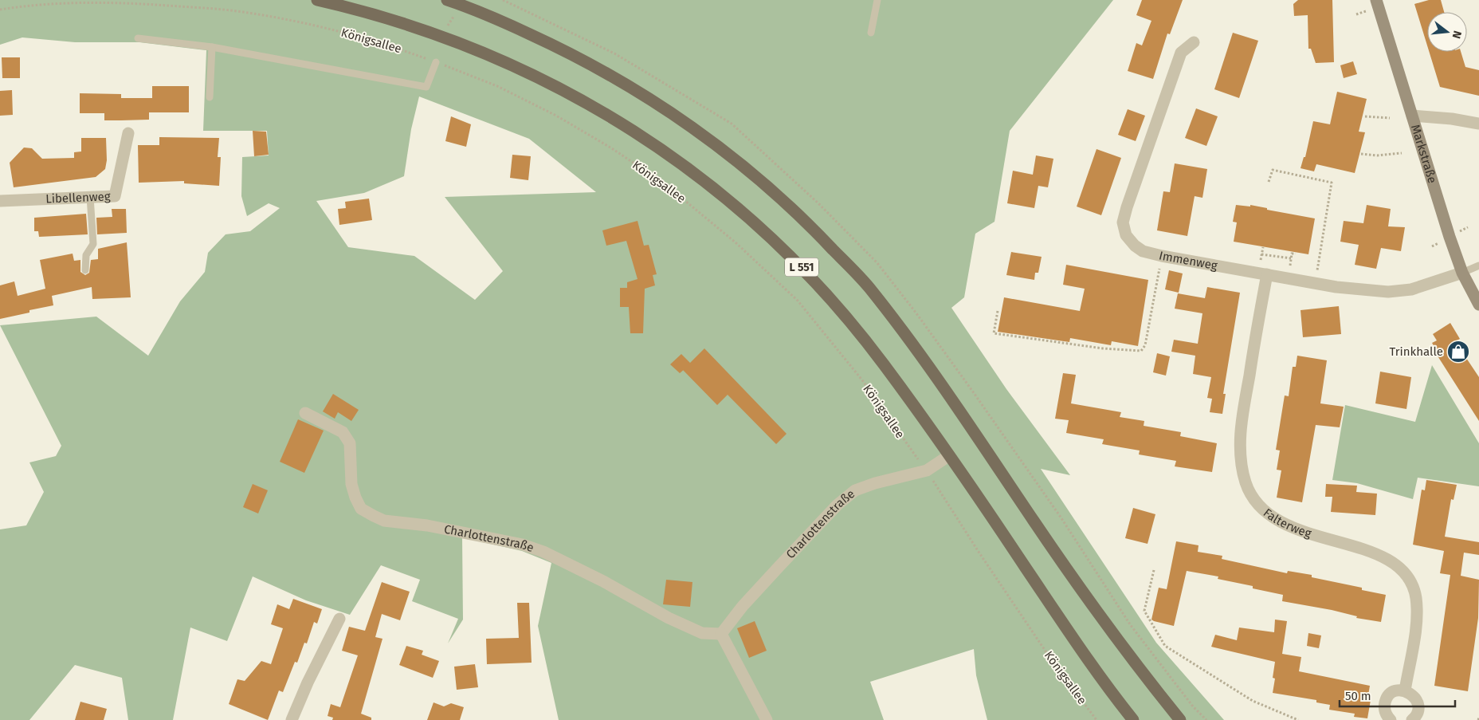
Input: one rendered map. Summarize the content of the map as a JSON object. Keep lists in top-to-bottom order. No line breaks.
{"streets":{"main road":["Markstraße","L 551"],"street":["Libellenweg","Immenweg","Falterweg","Charlottenstraße"],"path":["Königsallee"]},"crossings":[["Königsallee","Charlottenstraße"],["Markstraße","Immenweg"],["Immenweg","Falterweg"],["L 551","Charlottenstraße"]],"places":{"shop":["Trinkhalle"]},"scale_bar":"50 m","north":"right"}
